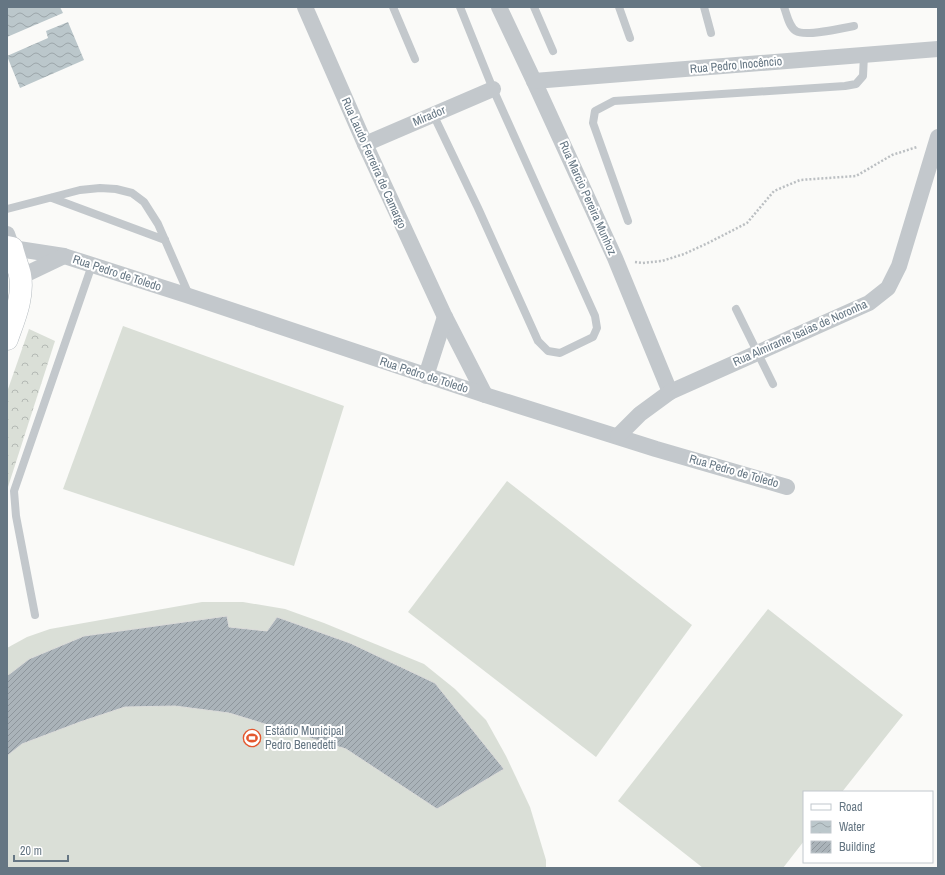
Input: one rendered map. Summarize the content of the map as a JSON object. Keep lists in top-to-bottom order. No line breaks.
{"streets":{"street":["Rua Pedro Inocêncio","Mirador","Rua Laudo Ferreira de Camargo","Rua Marcio Pereira Munhoz","Rua Pedro de Toledo","Rua Almirante Isaías de Noronha"]},"crossings":[["Rua Pedro Inocêncio","Rua Marcio Pereira Munhoz"],["Mirador","Rua Laudo Ferreira de Camargo"],["Rua Laudo Ferreira de Camargo","Rua Pedro de Toledo"],["Rua Marcio Pereira Munhoz","Rua Almirante Isaías de Noronha"],["Rua Pedro de Toledo","Rua Almirante Isaías de Noronha"]],"places":{"sports":["Estádio Municipal Pedro Benedetti"]},"legend":["Road","Water","Building"],"scale_bar":"20 m"}
